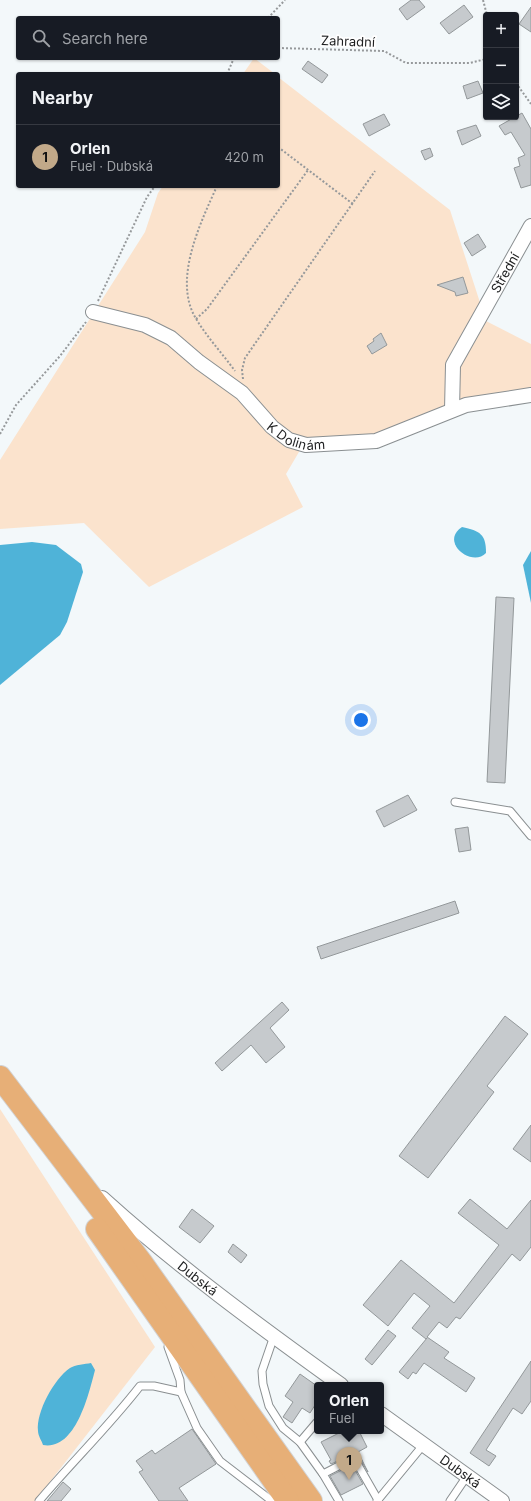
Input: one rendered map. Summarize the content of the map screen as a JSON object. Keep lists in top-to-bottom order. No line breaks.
{"streets":{"street":["Střední","K Dolinám","Dubská"],"path":["Zahradní"]},"crossings":[["Střední","K Dolinám"]],"page":{"map_buttons":["+","−"],"search":"Search here","heading":"Nearby","list":[{"mark":"1","name":"Orlen","note":"Fuel · Dubská","value":"420 m"}],"popup":["Orlen","Fuel"],"pins":"1"}}
